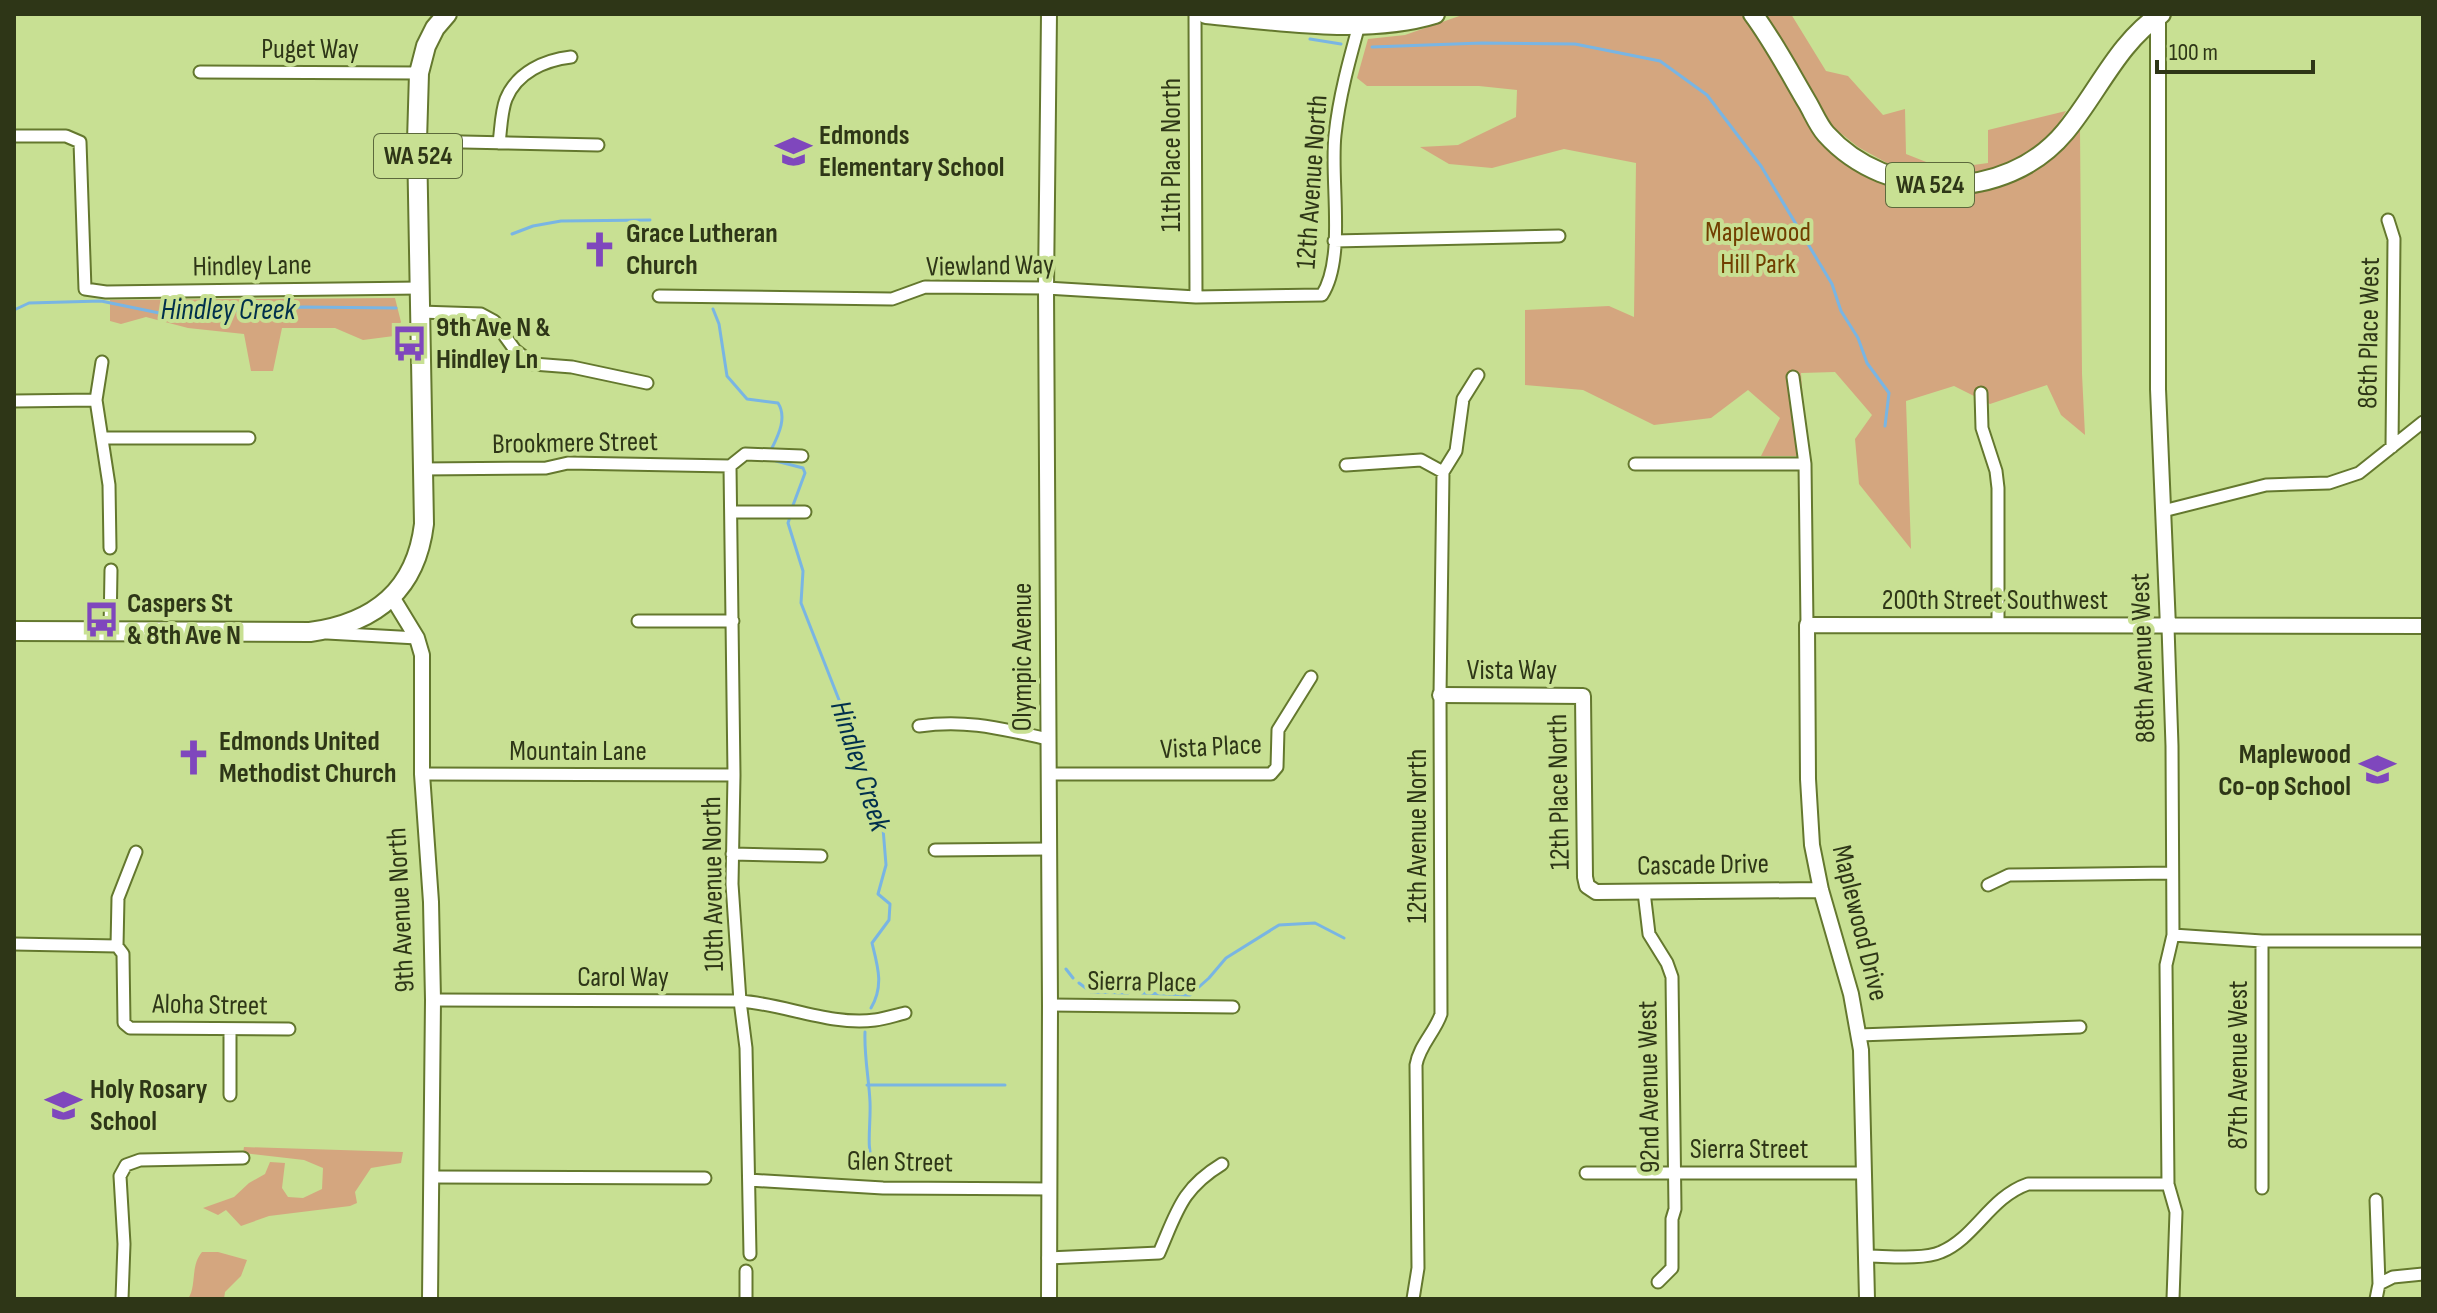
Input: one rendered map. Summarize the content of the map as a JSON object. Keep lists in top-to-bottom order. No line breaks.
{"streets":{"main road":["WA 524"],"street":["Puget Way","11th Place North","12th Avenue North","Hindley Lane","Viewland Way","86th Place West","Brookmere Street","200th Street Southwest","Olympic Avenue","88th Avenue West","Vista Way","Vista Place","Mountain Lane","12th Place North","Cascade Drive","10th Avenue North","9th Avenue North","Maplewood Drive","Carol Way","Sierra Place","Aloha Street","87th Avenue West","92nd Avenue West","Sierra Street","Glen Street"]},"crossings":[["Puget Way","WA 524"],["11th Place North","Viewland Way"],["WA 524","Hindley Lane"],["WA 524","Brookmere Street"],["WA 524","88th Avenue West"],["WA 524","9th Avenue North"],["12th Avenue North","Viewland Way"],["12th Avenue North","Vista Way"],["Viewland Way","Olympic Avenue"],["Brookmere Street","10th Avenue North"],["200th Street Southwest","88th Avenue West"],["200th Street Southwest","Maplewood Drive"],["Olympic Avenue","Vista Place"],["Olympic Avenue","Sierra Place"],["Olympic Avenue","Glen Street"],["Vista Way","12th Place North"],["Mountain Lane","10th Avenue North"],["Mountain Lane","9th Avenue North"],["12th Place North","Cascade Drive"],["Cascade Drive","Maplewood Drive"],["Cascade Drive","92nd Avenue West"],["10th Avenue North","Carol Way"],["10th Avenue North","Glen Street"],["9th Avenue North","Carol Way"],["Maplewood Drive","Sierra Street"],["92nd Avenue West","Sierra Street"]],"water":["Hindley Creek"],"parks":["Maplewood Hill Park"],"places":{"school or university":["Edmonds Elementary School","Maplewood Co-op School","Holy Rosary School"],"church":["Grace Lutheran Church","Edmonds United Methodist Church"],"bus stop":["9th Ave N & Hindley Ln","Caspers St & 8th Ave N"]},"scale_bar":"100 m"}
